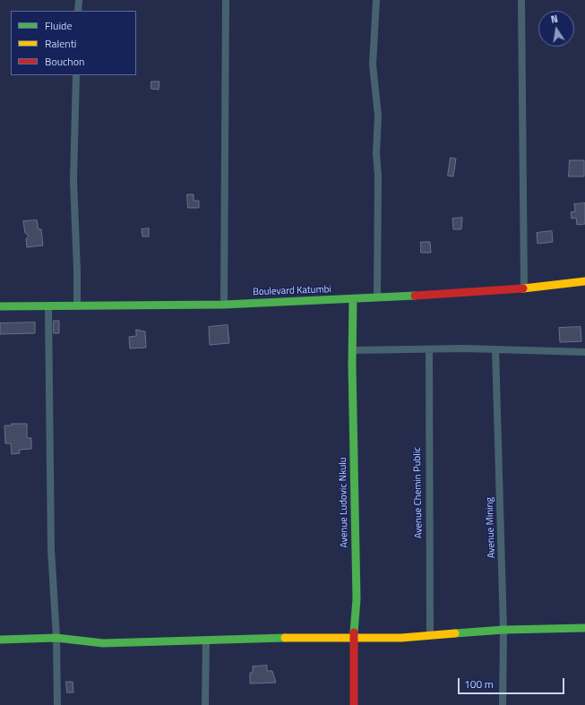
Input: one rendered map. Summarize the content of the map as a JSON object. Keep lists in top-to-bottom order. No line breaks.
{"streets":{"street":["Boulevard Katumbi","Avenue Chemin Public","Avenue Ludovic Nkulu","Avenue Mining"]},"crossings":[["Boulevard Katumbi","Avenue Ludovic Nkulu"]],"legend":["Fluide","Ralenti","Bouchon"],"scale_bar":"100 m","north":"top"}
